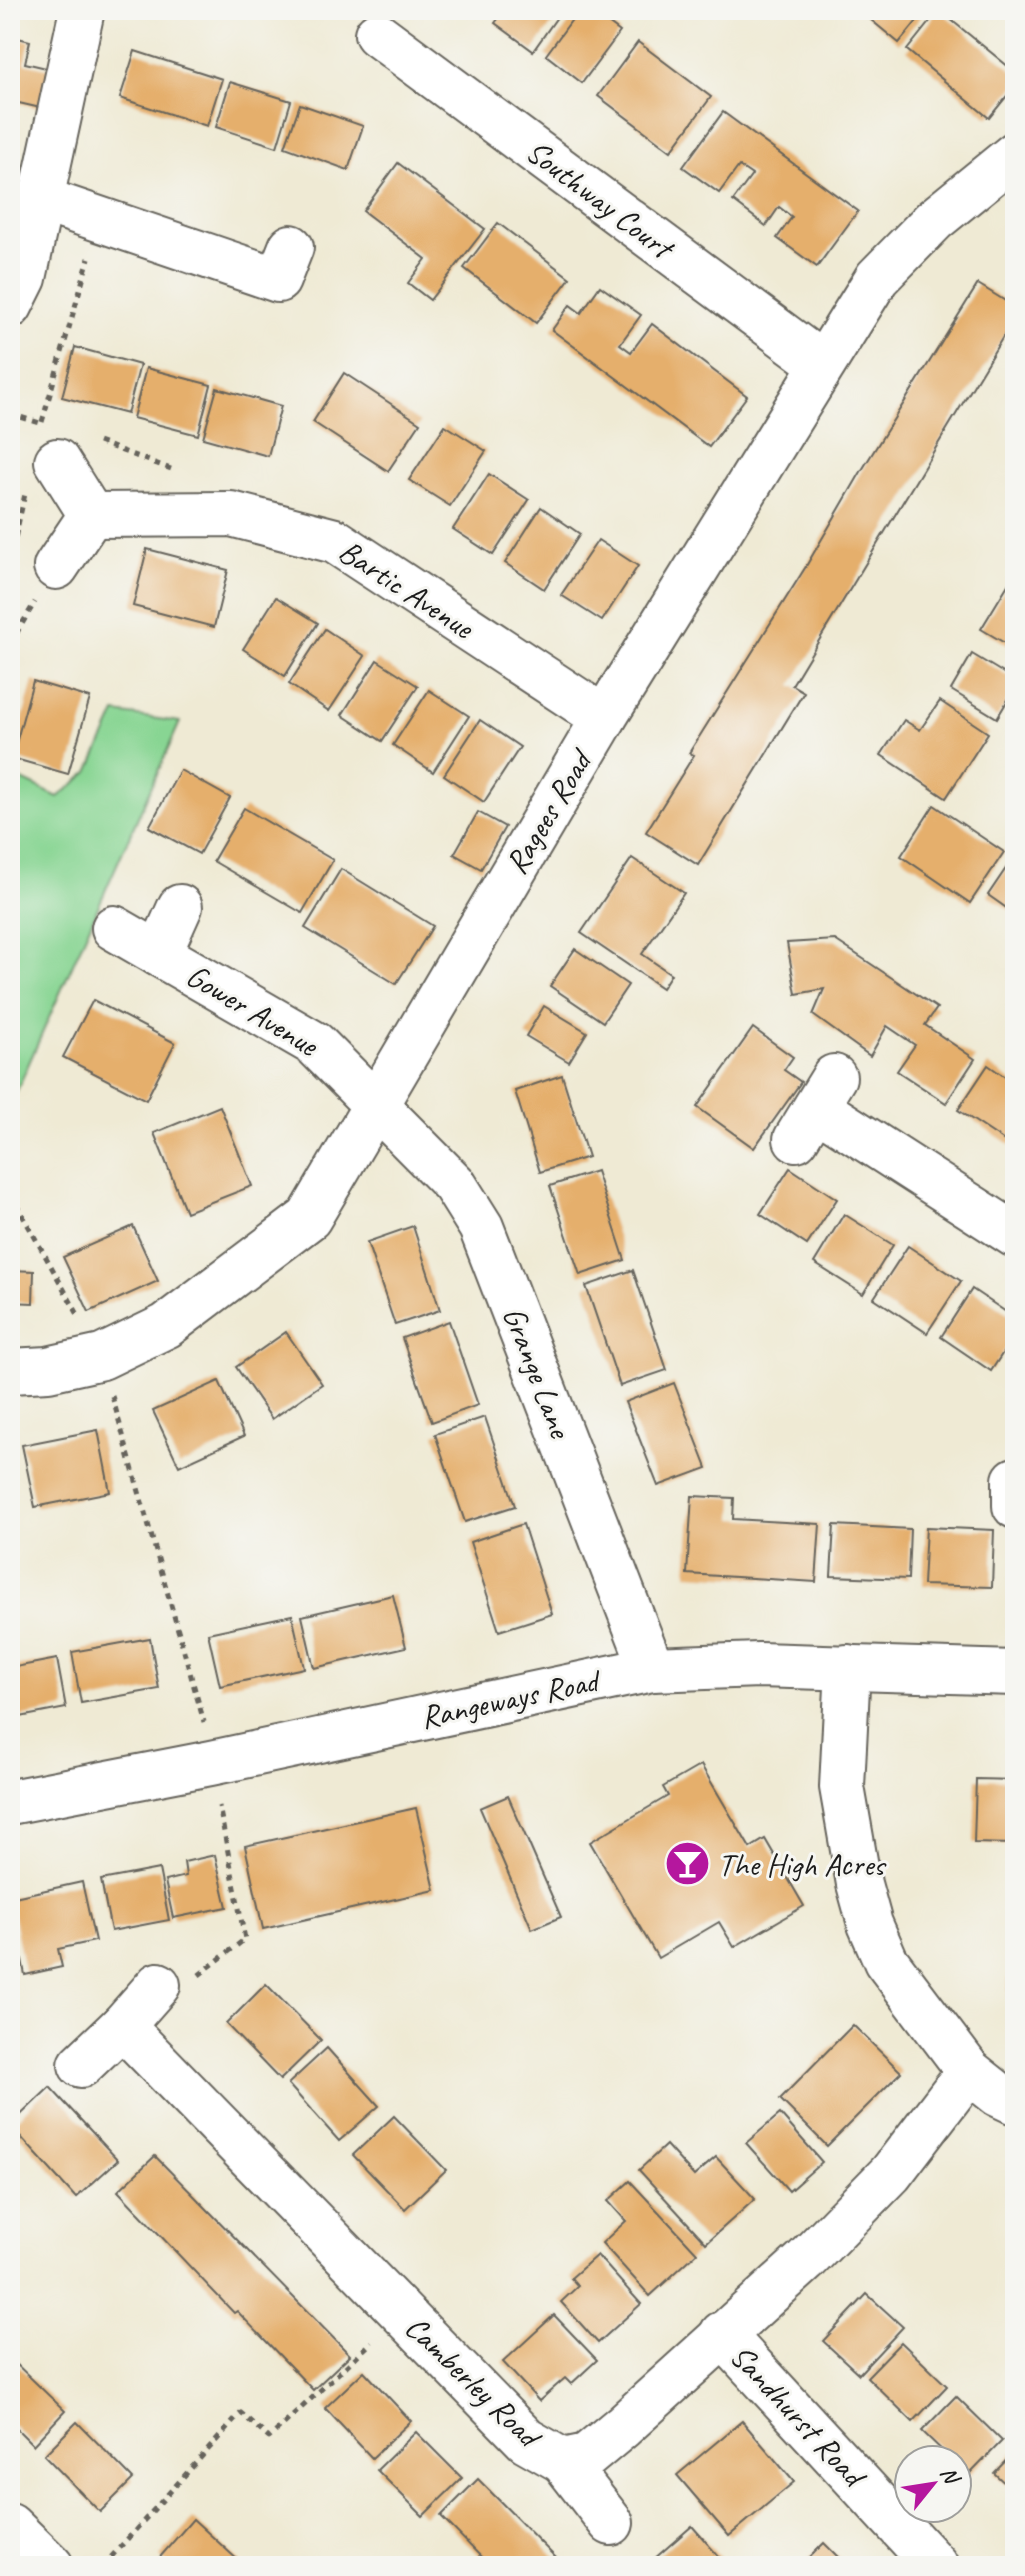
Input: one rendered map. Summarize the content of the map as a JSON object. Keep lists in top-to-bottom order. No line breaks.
{"streets":{"street":["Southway Court","Bartic Avenue","Ragees Road","Gower Avenue","Grange Lane","Rangeways Road","Camberley Road","Sandhurst Road"]},"crossings":[["Southway Court","Ragees Road"],["Bartic Avenue","Ragees Road"],["Ragees Road","Gower Avenue"],["Ragees Road","Grange Lane"],["Gower Avenue","Grange Lane"],["Grange Lane","Rangeways Road"],["Camberley Road","Sandhurst Road"]],"places":{"bar":["The High Acres"]},"north":"top right"}
